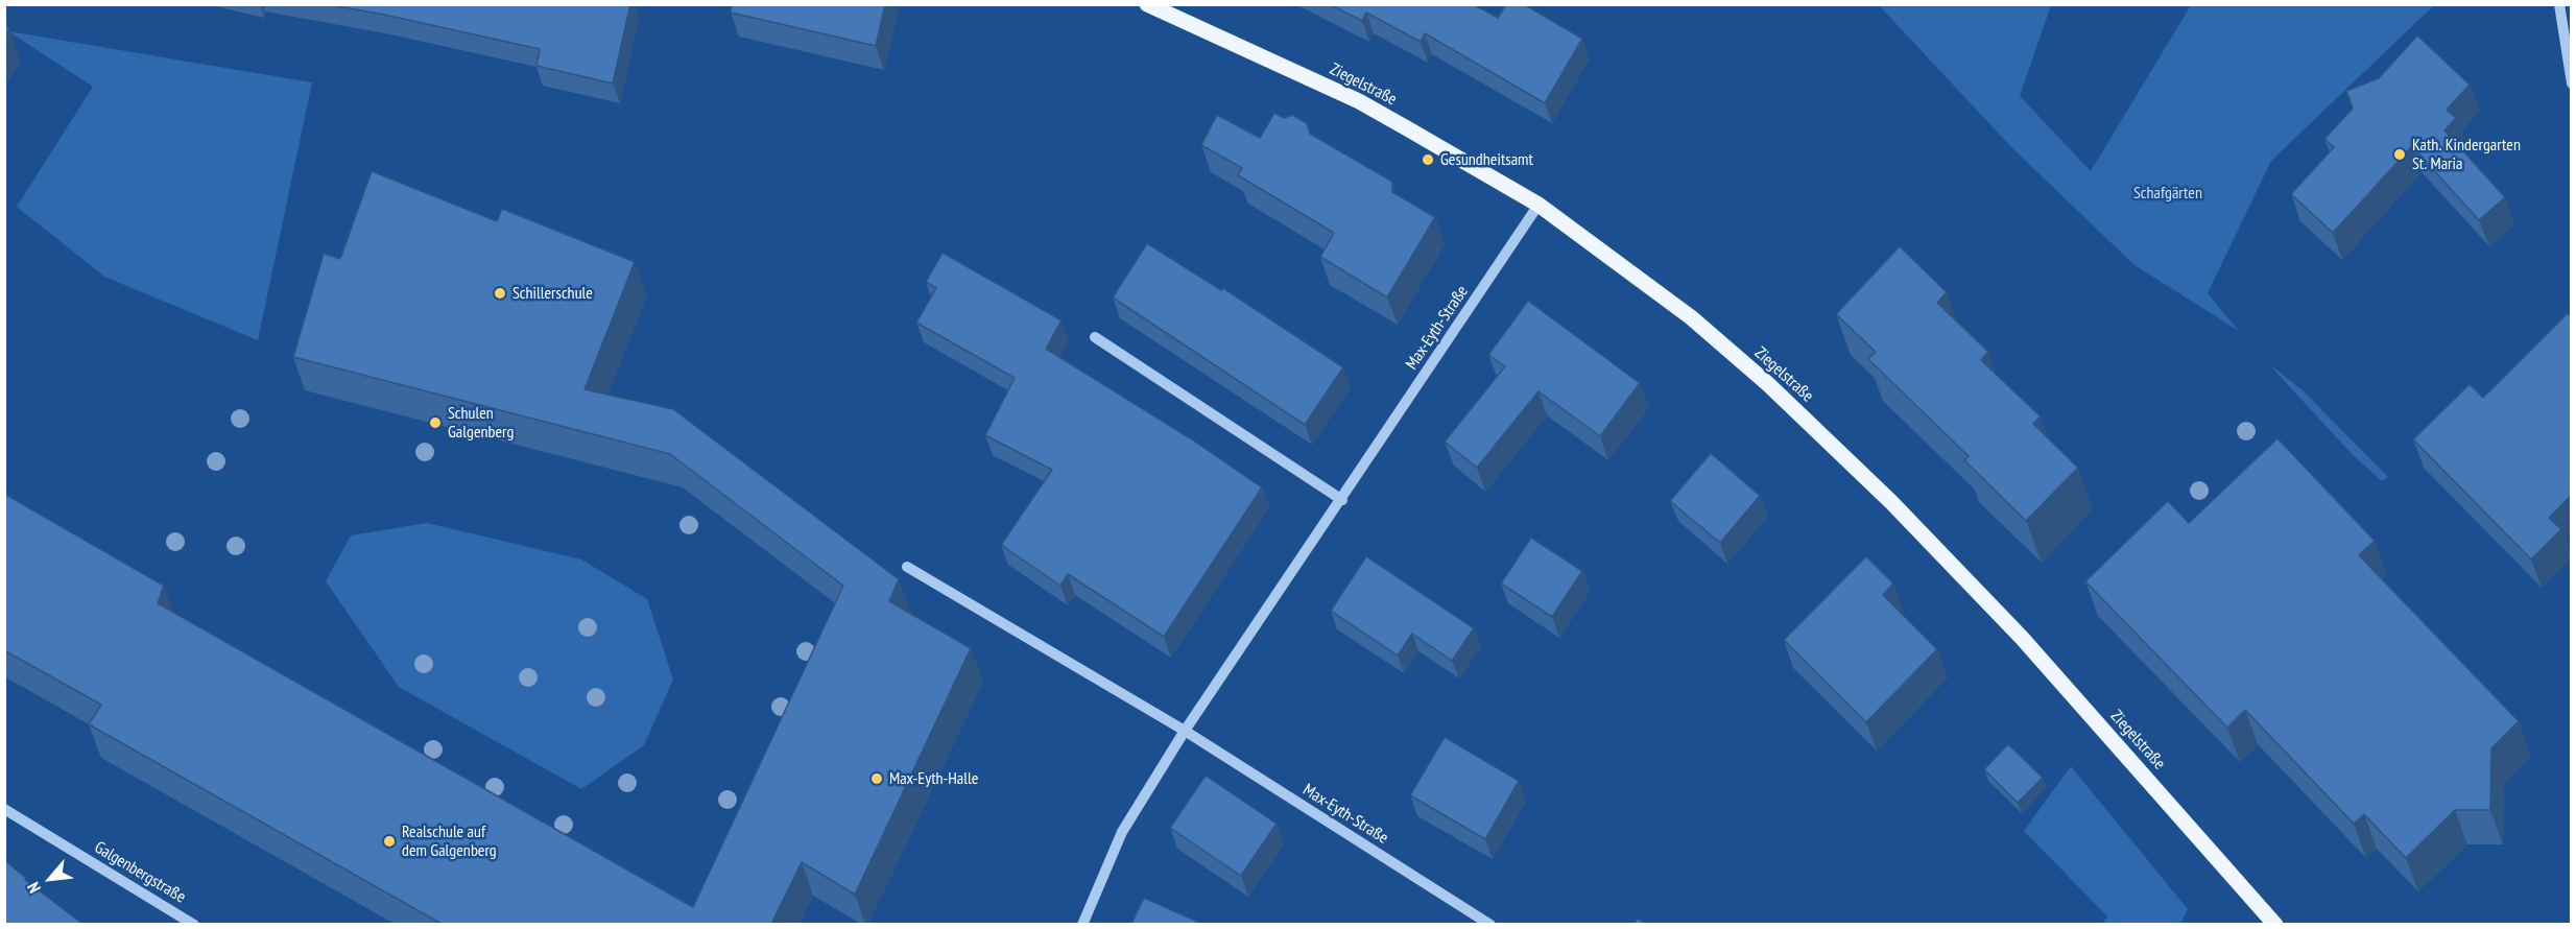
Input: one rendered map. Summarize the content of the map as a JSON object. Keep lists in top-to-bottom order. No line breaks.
{"streets":{"main road":["Ziegelstraße"],"street":["Max-Eyth-Straße","Galgenbergstraße"]},"crossings":[["Ziegelstraße","Max-Eyth-Straße"]],"parks":["Schafgärten"],"places":["Kath. Kindergarten St. Maria","Gesundheitsamt","Schillerschule","Schulen Galgenberg","Max-Eyth-Halle","Realschule auf dem Galgenberg"],"north":"bottom left"}
